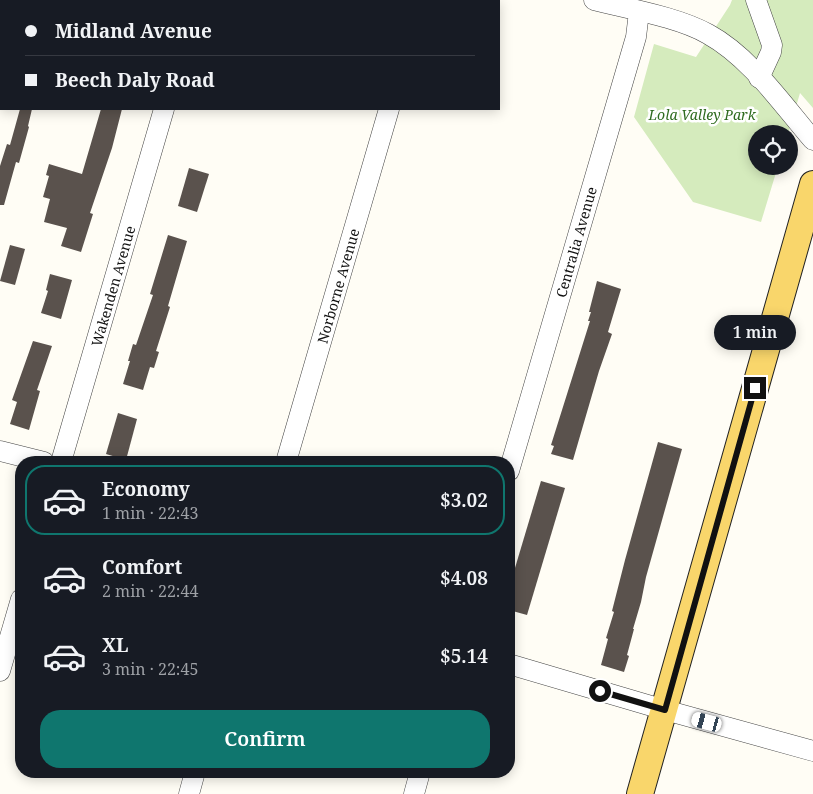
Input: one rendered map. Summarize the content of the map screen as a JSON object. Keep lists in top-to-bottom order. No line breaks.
{"streets":{"street":["Centralia Avenue","Wakenden Avenue","Norborne Avenue"]},"parks":["Lola Valley Park"],"page":{"banner":["Midland Avenue","Beech Daly Road"],"bubble":"1 min","list":[{"name":"Economy","note":"1 min · 22:43","value":"$3.02"},{"name":"Comfort","note":"2 min · 22:44","value":"$4.08"},{"name":"XL","note":"3 min · 22:45","value":"$5.14"}],"buttons":"Confirm"}}
